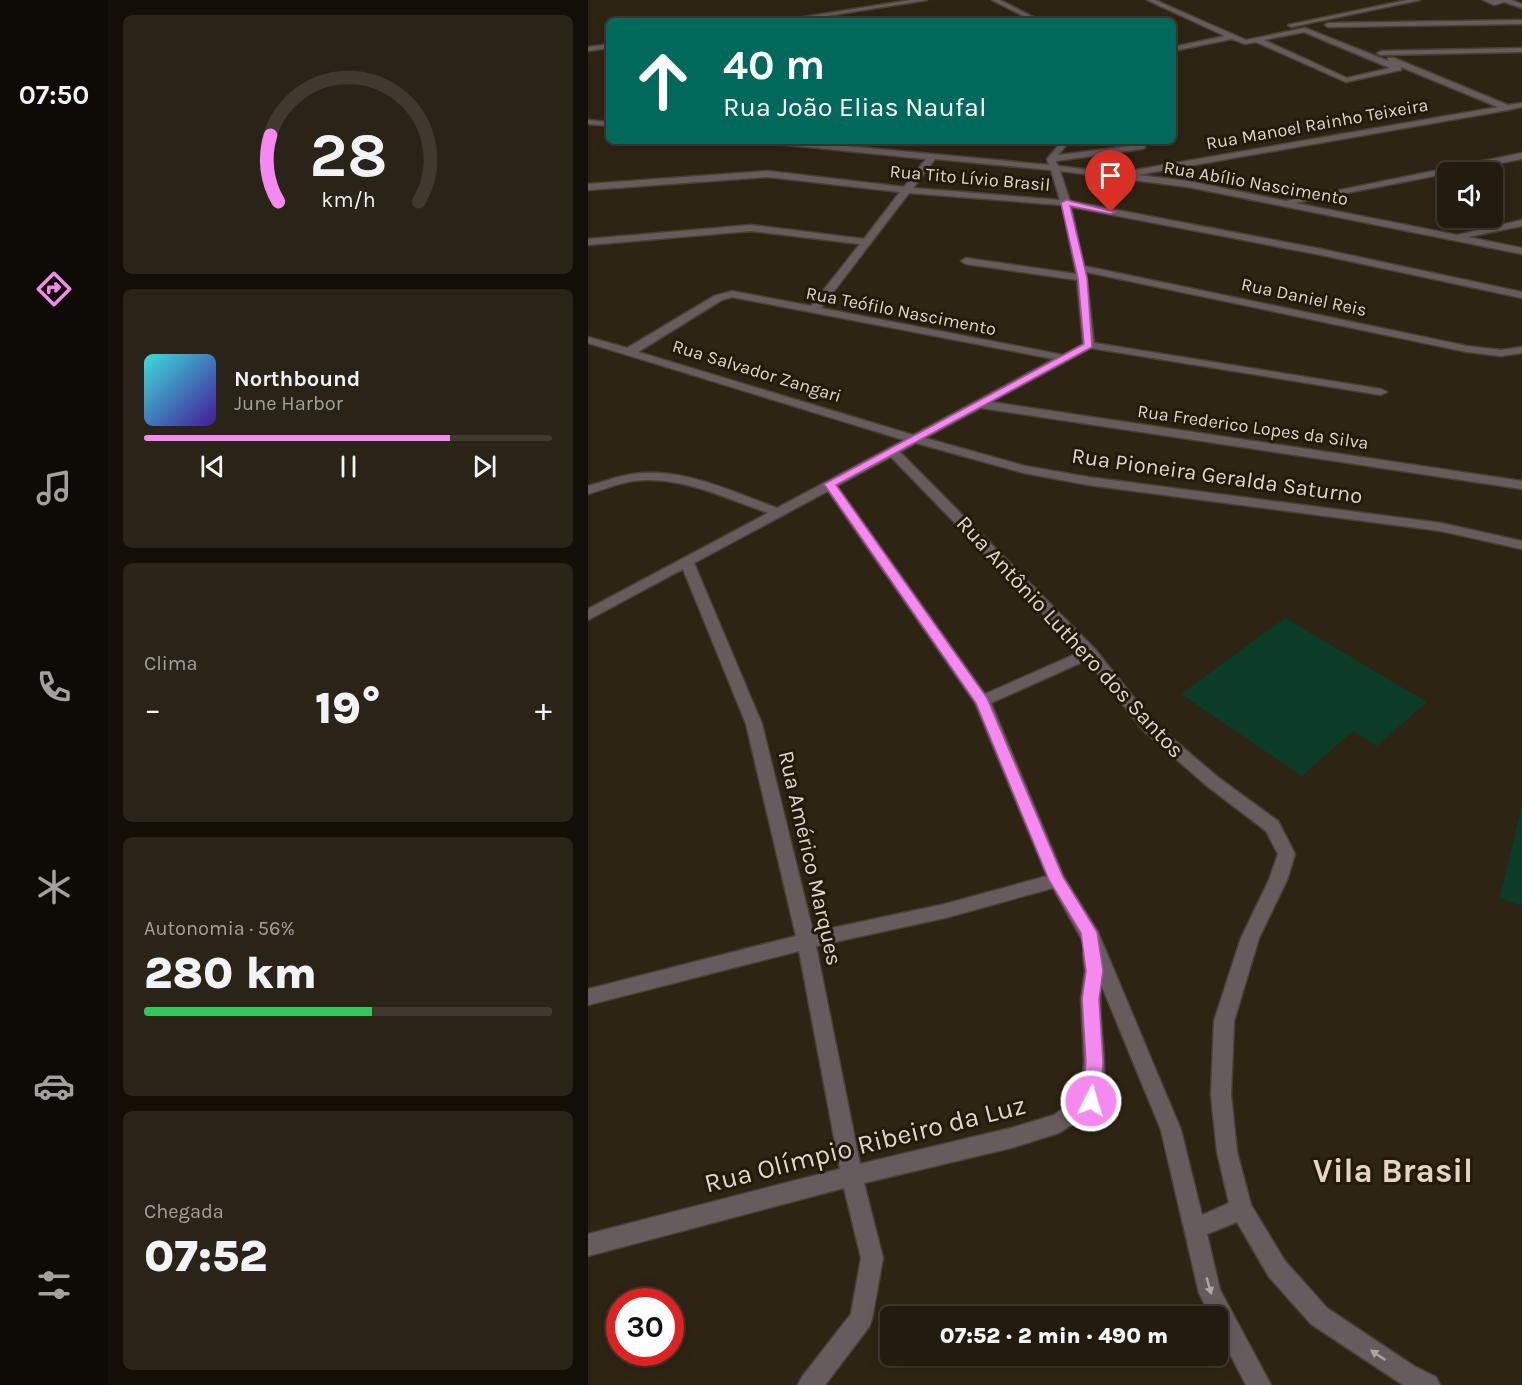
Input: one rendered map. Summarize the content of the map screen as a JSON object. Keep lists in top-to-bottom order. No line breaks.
{"streets":{"street":["Rua Manoel Rainho Teixeira","Rua Tito Lívio Brasil","Rua Abílio Nascimento","Rua Daniel Reis","Rua Teófilo Nascimento","Rua Salvador Zangari","Rua Frederico Lopes da Silva","Rua Pioneira Geralda Saturno","Rua Antônio Luthero dos Santos","Rua Américo Marques","Rua Olímpio Ribeiro da Luz"]},"crossings":[["Rua Manoel Rainho Teixeira","Rua Abílio Nascimento"],["Rua Teófilo Nascimento","Rua Salvador Zangari"],["Rua Salvador Zangari","Rua Pioneira Geralda Saturno"],["Rua Américo Marques","Rua Olímpio Ribeiro da Luz"]],"districts":["Vila Brasil"],"page":{"tabs":"07:50","turn":["40 m","Rua João Elias Naufal"],"song":["Northbound","June Harbor"],"tile":["Clima",["Autonomia · 56%","280 km"],["Chegada","07:52"]],"heat":["−","19°","+"],"limit":"30","trip":"07:52 · 2 min · 490 m","gauge":["28","km/h"]}}
